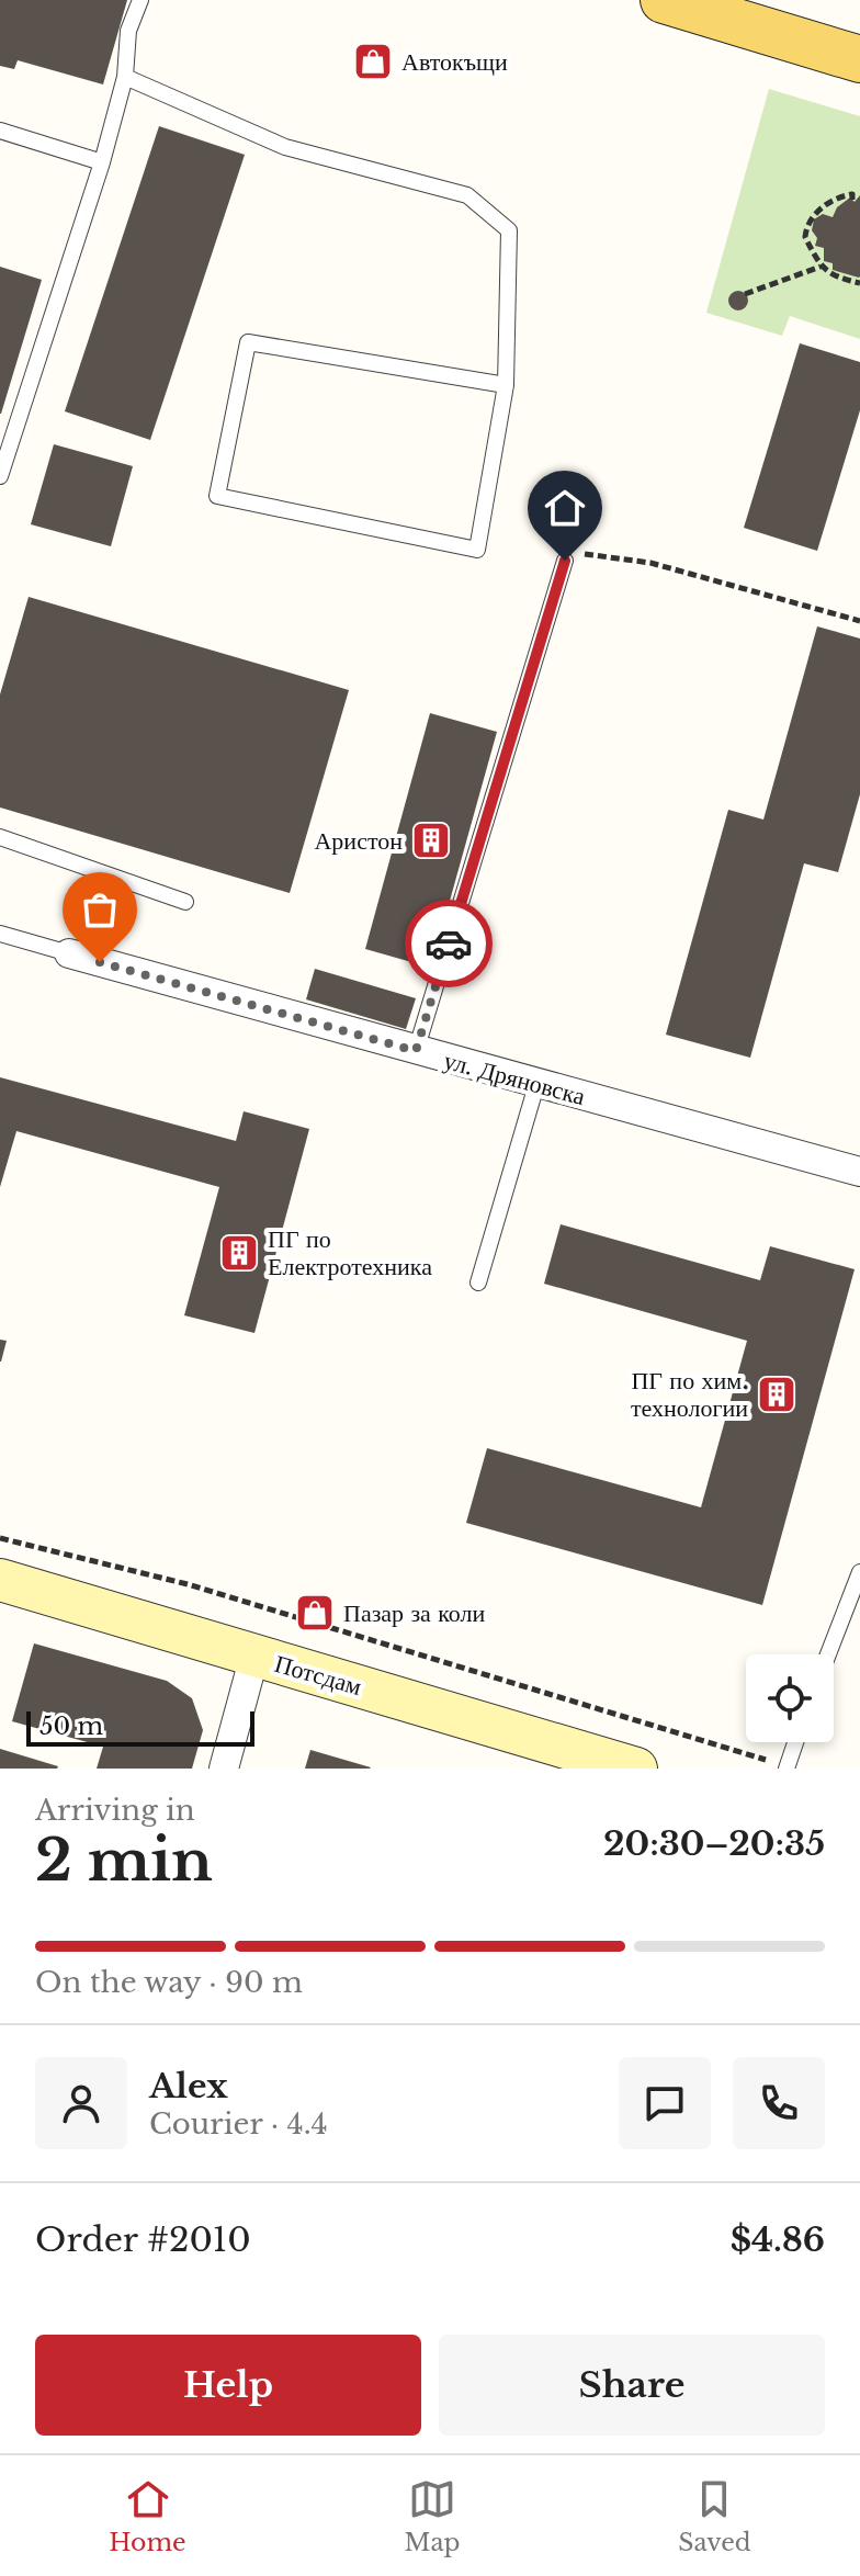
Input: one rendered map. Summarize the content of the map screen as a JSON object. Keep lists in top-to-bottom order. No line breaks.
{"streets":{"street":["ул. Дряновска","Потсдам"]},"places":{"shop":["Автокъщи","Пазар за коли"],"building":["Аристон","ПГ по Електротехника","ПГ по хим. технологии"]},"scale_bar":"50 m","page":{"scale":"50 m","heading":["2 min","Arriving in","20:30–20:35"],"panel":["Alex","Courier · 4.4","Order #2010","$4.86"],"bar":"On the way · 90 m","buttons":["Help","Share"],"tabs":["Home","Map","Saved"]}}
